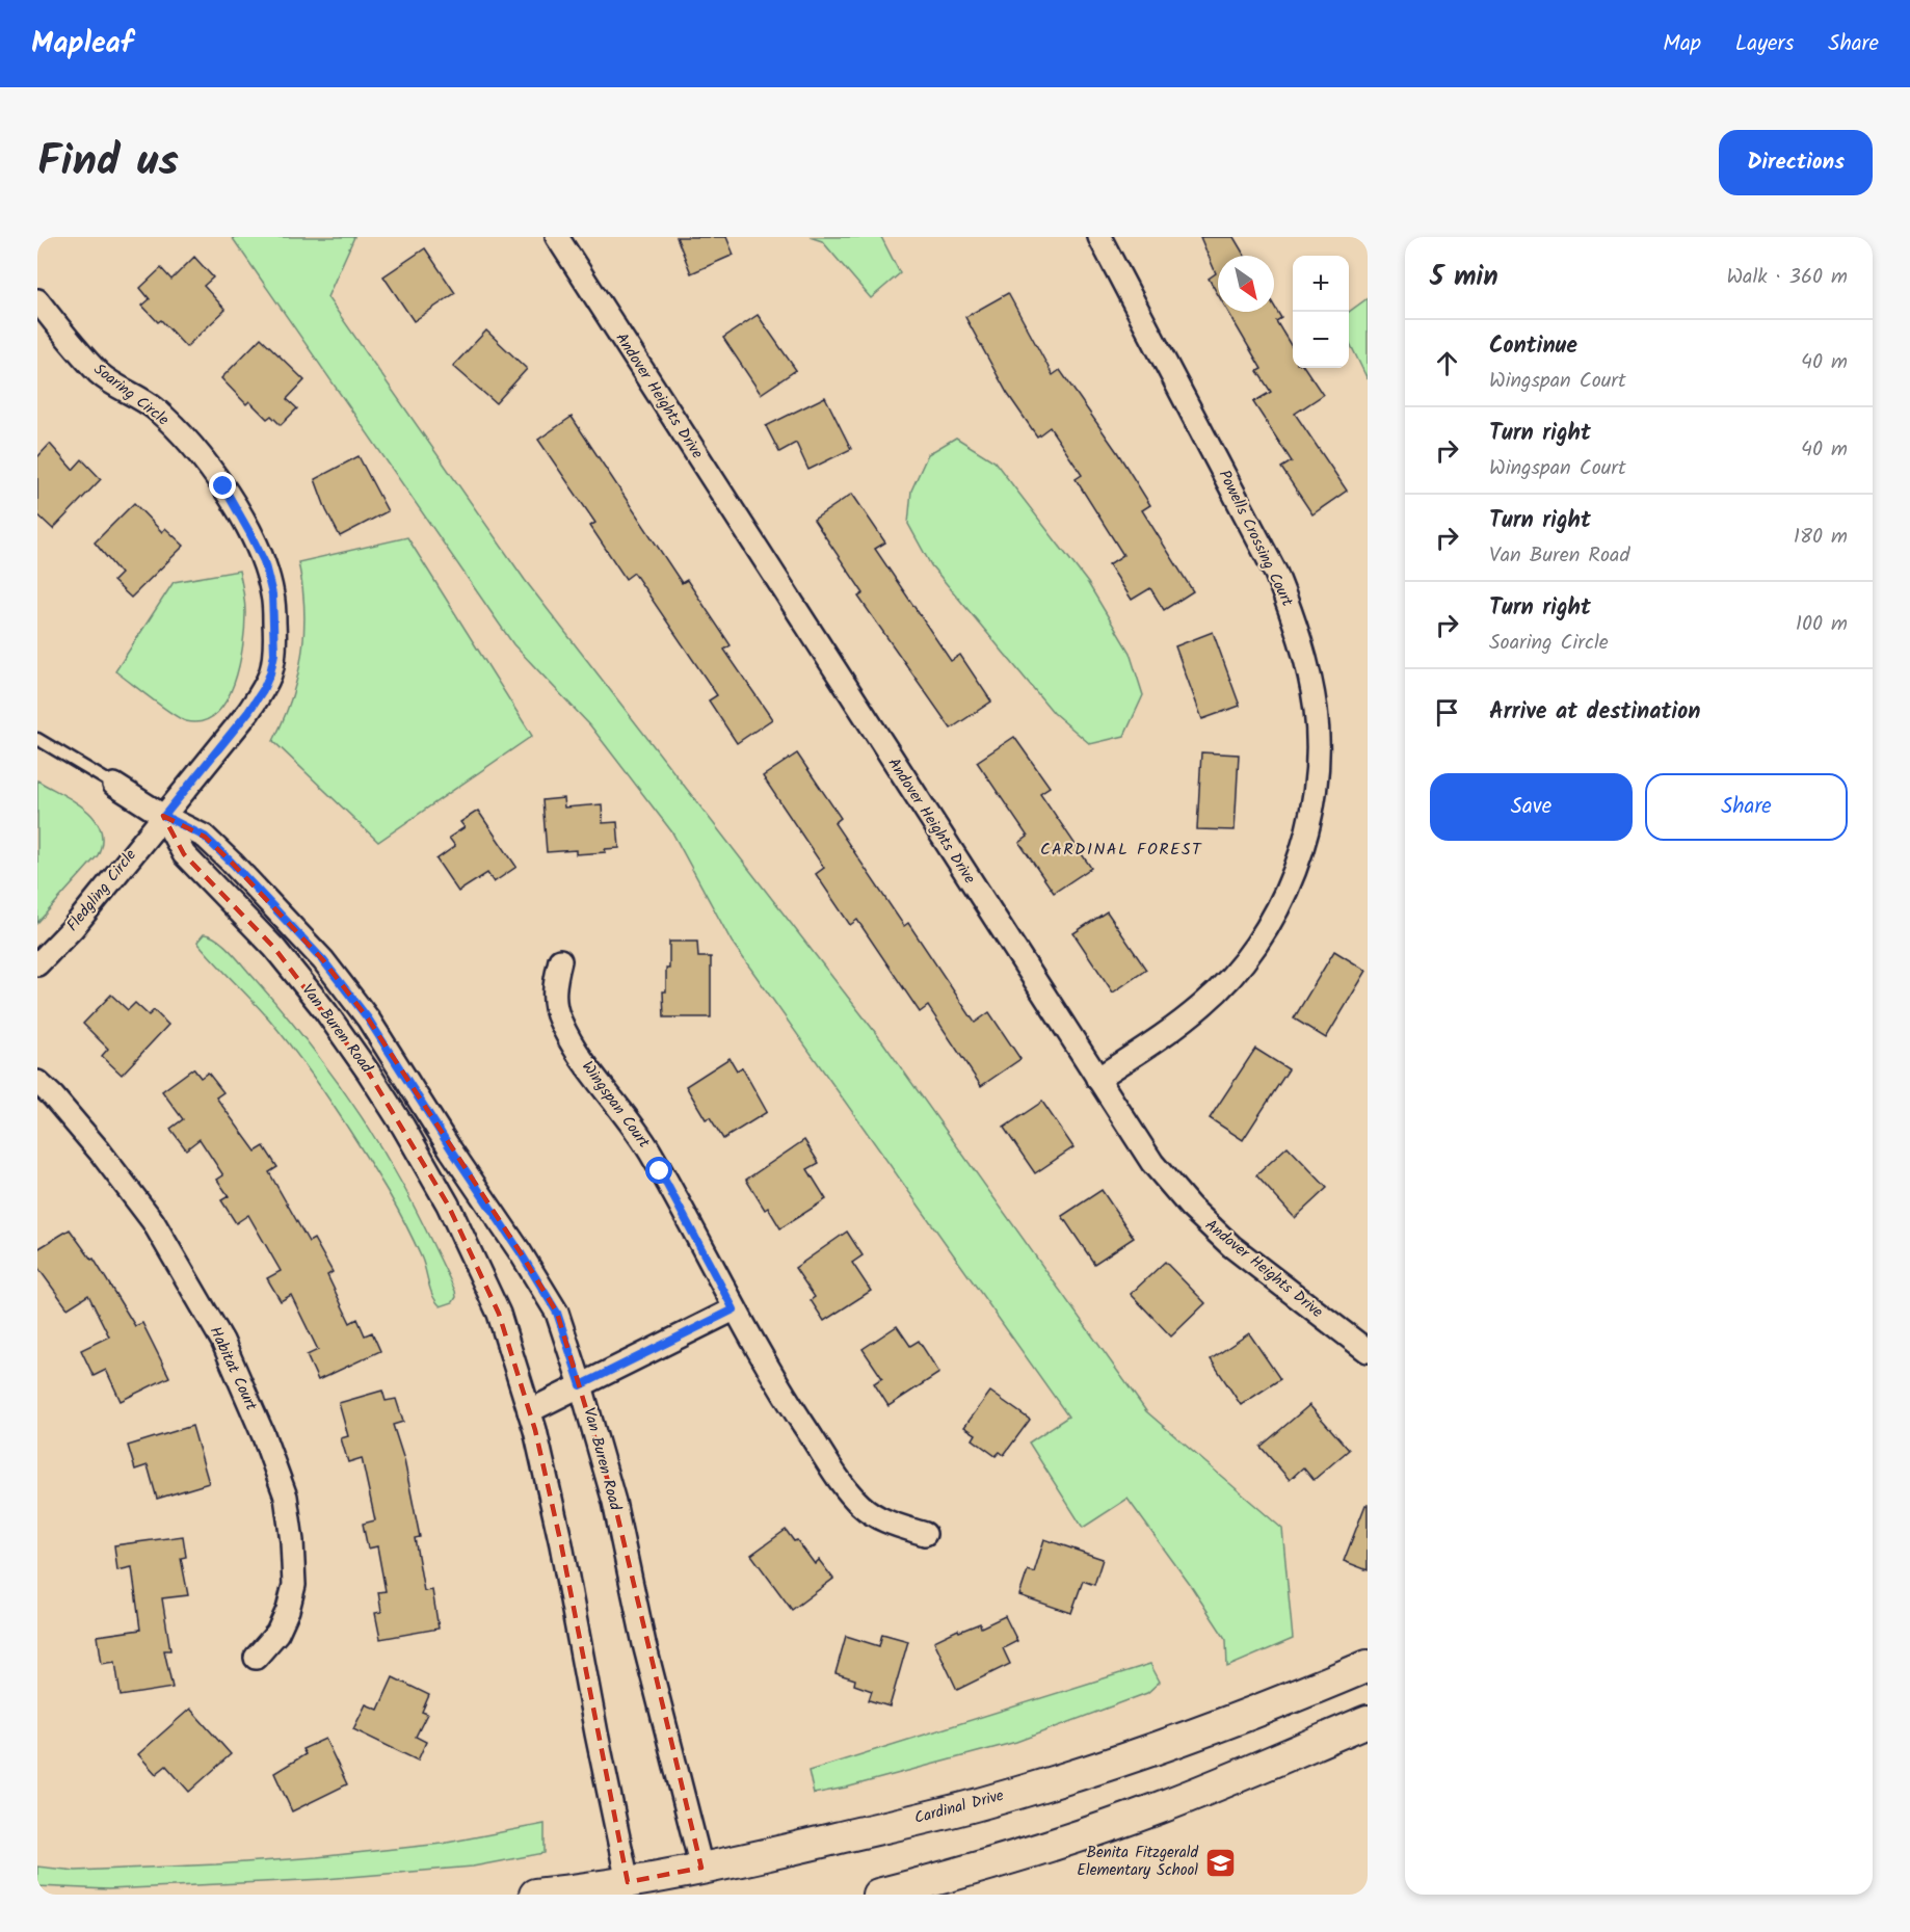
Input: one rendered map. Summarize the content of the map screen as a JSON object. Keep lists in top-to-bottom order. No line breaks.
{"streets":{"main road":["Cardinal Drive"],"street":["Soaring Circle","Andover Heights Drive","Powells Crossing Court","Fledgling Circle","Van Buren Road","Wingspan Court","Habitat Court"]},"crossings":[["Soaring Circle","Fledgling Circle"],["Soaring Circle","Van Buren Road"],["Andover Heights Drive","Powells Crossing Court"],["Fledgling Circle","Van Buren Road"],["Van Buren Road","Cardinal Drive"]],"districts":["CARDINAL FOREST"],"places":{"school or university":["Benita Fitzgerald Elementary School"]},"north":"bottom right","page":{"header":"Mapleaf","nav":["Map","Layers","Share"],"title":"Find us","buttons":["Directions",["Save","Share"]],"heading":["5 min","Walk · 360 m"],"map_buttons":["+","−"],"list":[["Continue","Wingspan Court","40 m"],["Turn right","Wingspan Court","40 m"],["Turn right","Van Buren Road","180 m"],["Turn right","Soaring Circle","100 m"],"Arrive at destination"]}}
